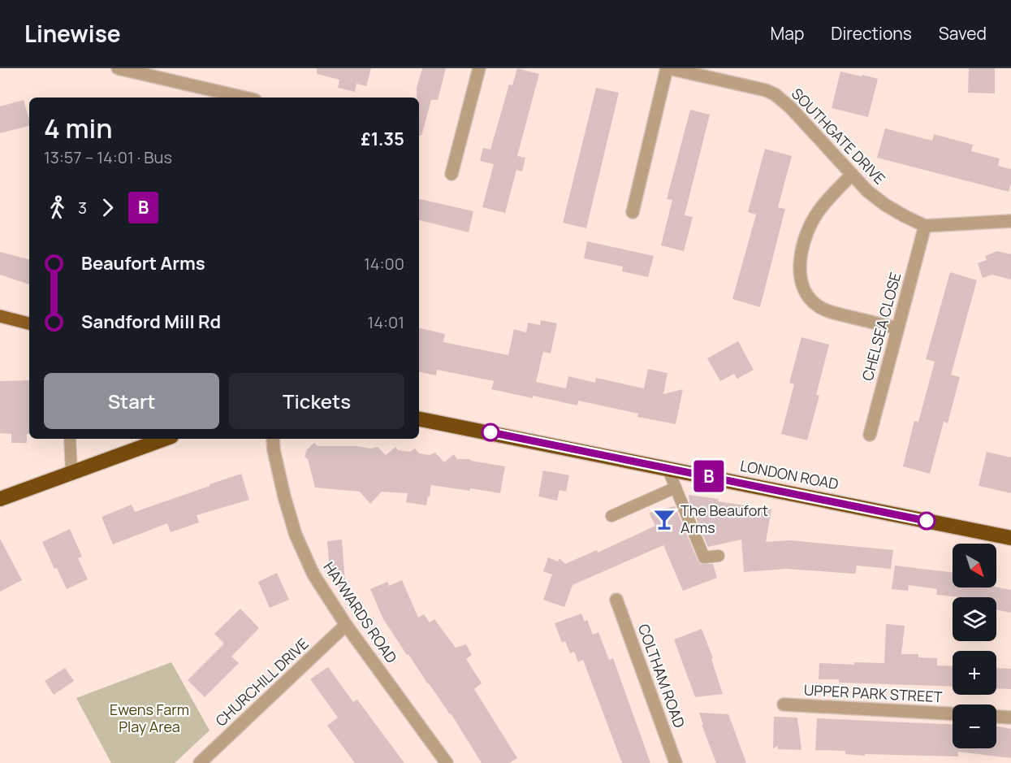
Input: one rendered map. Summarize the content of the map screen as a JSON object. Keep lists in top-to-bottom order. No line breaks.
{"streets":{"highway":["LONDON ROAD"],"street":["SOUTHGATE DRIVE","CHELSEA CLOSE","HAYWARDS ROAD","COLTHAM ROAD","CHURCHILL DRIVE","UPPER PARK STREET"]},"crossings":[["SOUTHGATE DRIVE","CHELSEA CLOSE"],["HAYWARDS ROAD","CHURCHILL DRIVE"]],"parks":["Ewens Farm Play Area"],"places":{"bar":["The Beaufort Arms"]},"lines":["bus line B"],"north":"bottom right","page":{"header":"Linewise","nav":["Map","Directions","Saved"],"on_map":"B","heading":["4 min","13:57 – 14:01 · Bus","£1.35"],"legs":["3","B"],"list":[{"name":"Beaufort Arms","value":"14:00"},{"name":"Sandford Mill Rd","value":"14:01"}],"buttons":["Start","Tickets"],"map_buttons":["+","−"]}}
